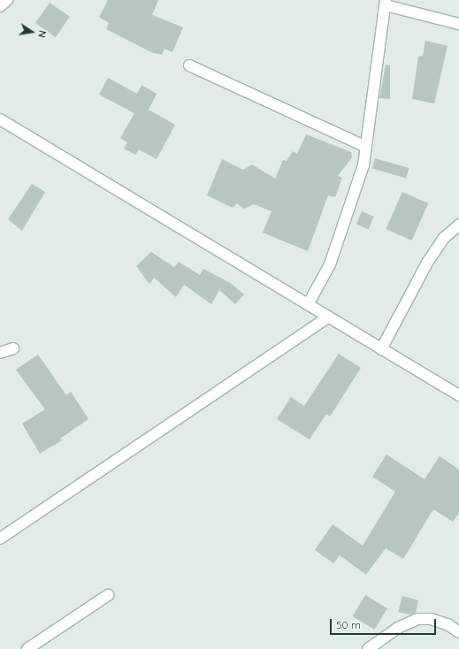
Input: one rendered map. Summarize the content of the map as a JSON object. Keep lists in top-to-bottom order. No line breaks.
{"scale_bar":"50 m","north":"right"}
